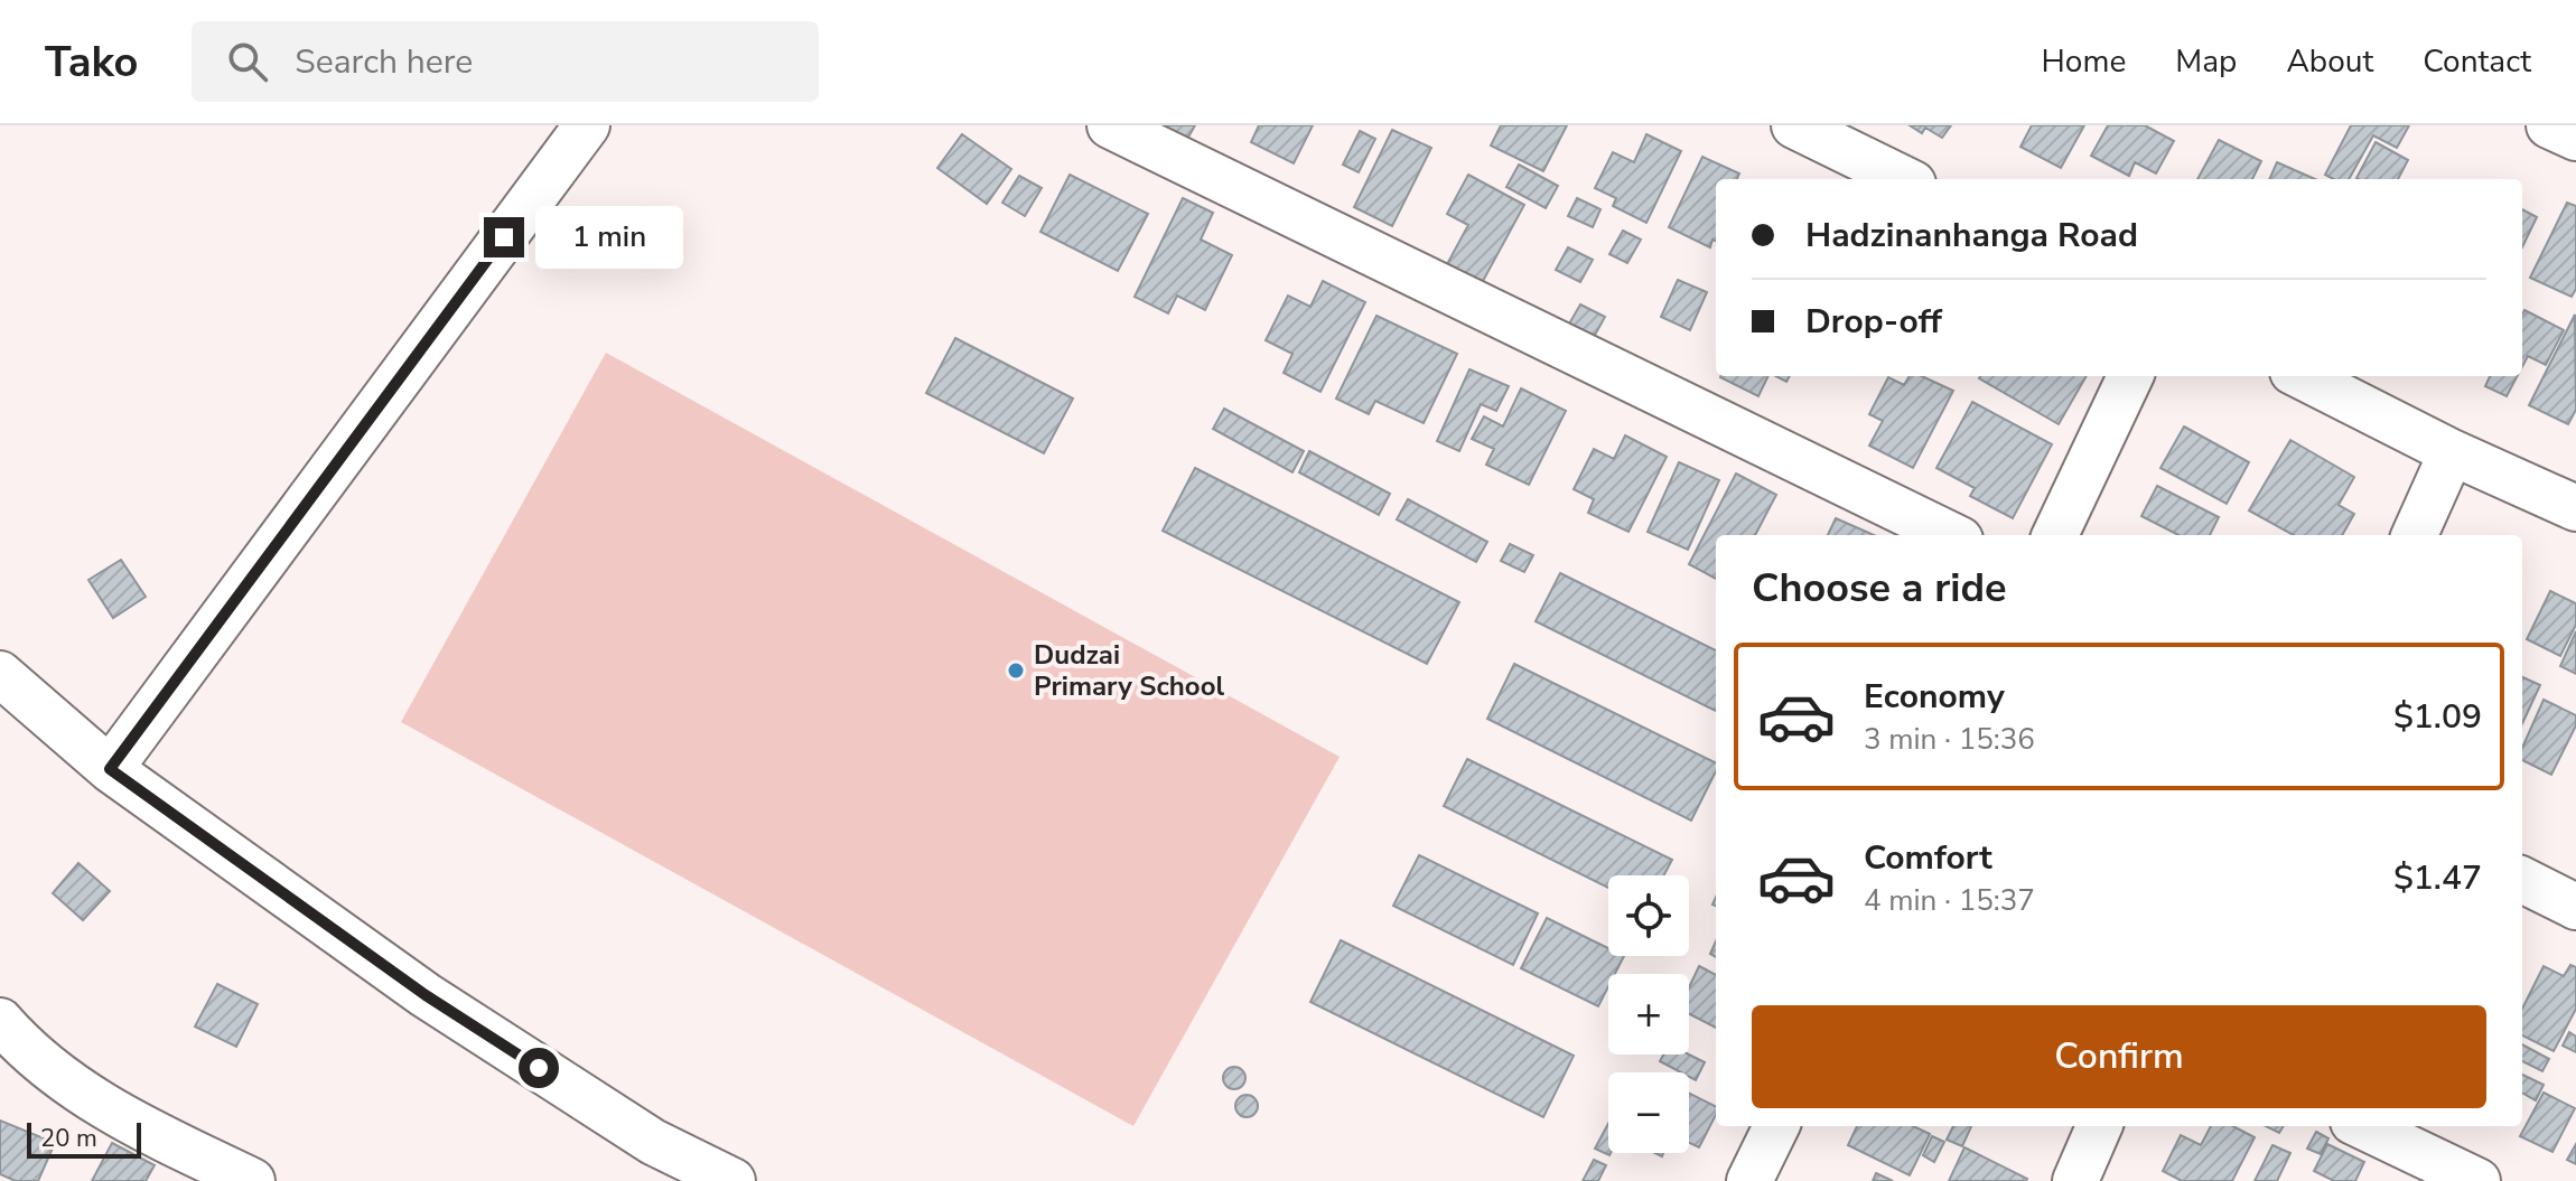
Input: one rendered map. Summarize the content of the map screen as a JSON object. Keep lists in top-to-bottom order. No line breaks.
{"places":["Dudzai Primary School"],"scale_bar":"20 m","page":{"header":"Tako","search":"Search here","nav":["Home","Map","About","Contact"],"banner":["Hadzinanhanga Road","Drop-off"],"bubble":"1 min","heading":"Choose a ride","list":[{"name":"Economy","note":"3 min · 15:36","value":"$1.09"},{"name":"Comfort","note":"4 min · 15:37","value":"$1.47"}],"map_buttons":["+","−"],"buttons":"Confirm","scale":"20 m"}}
